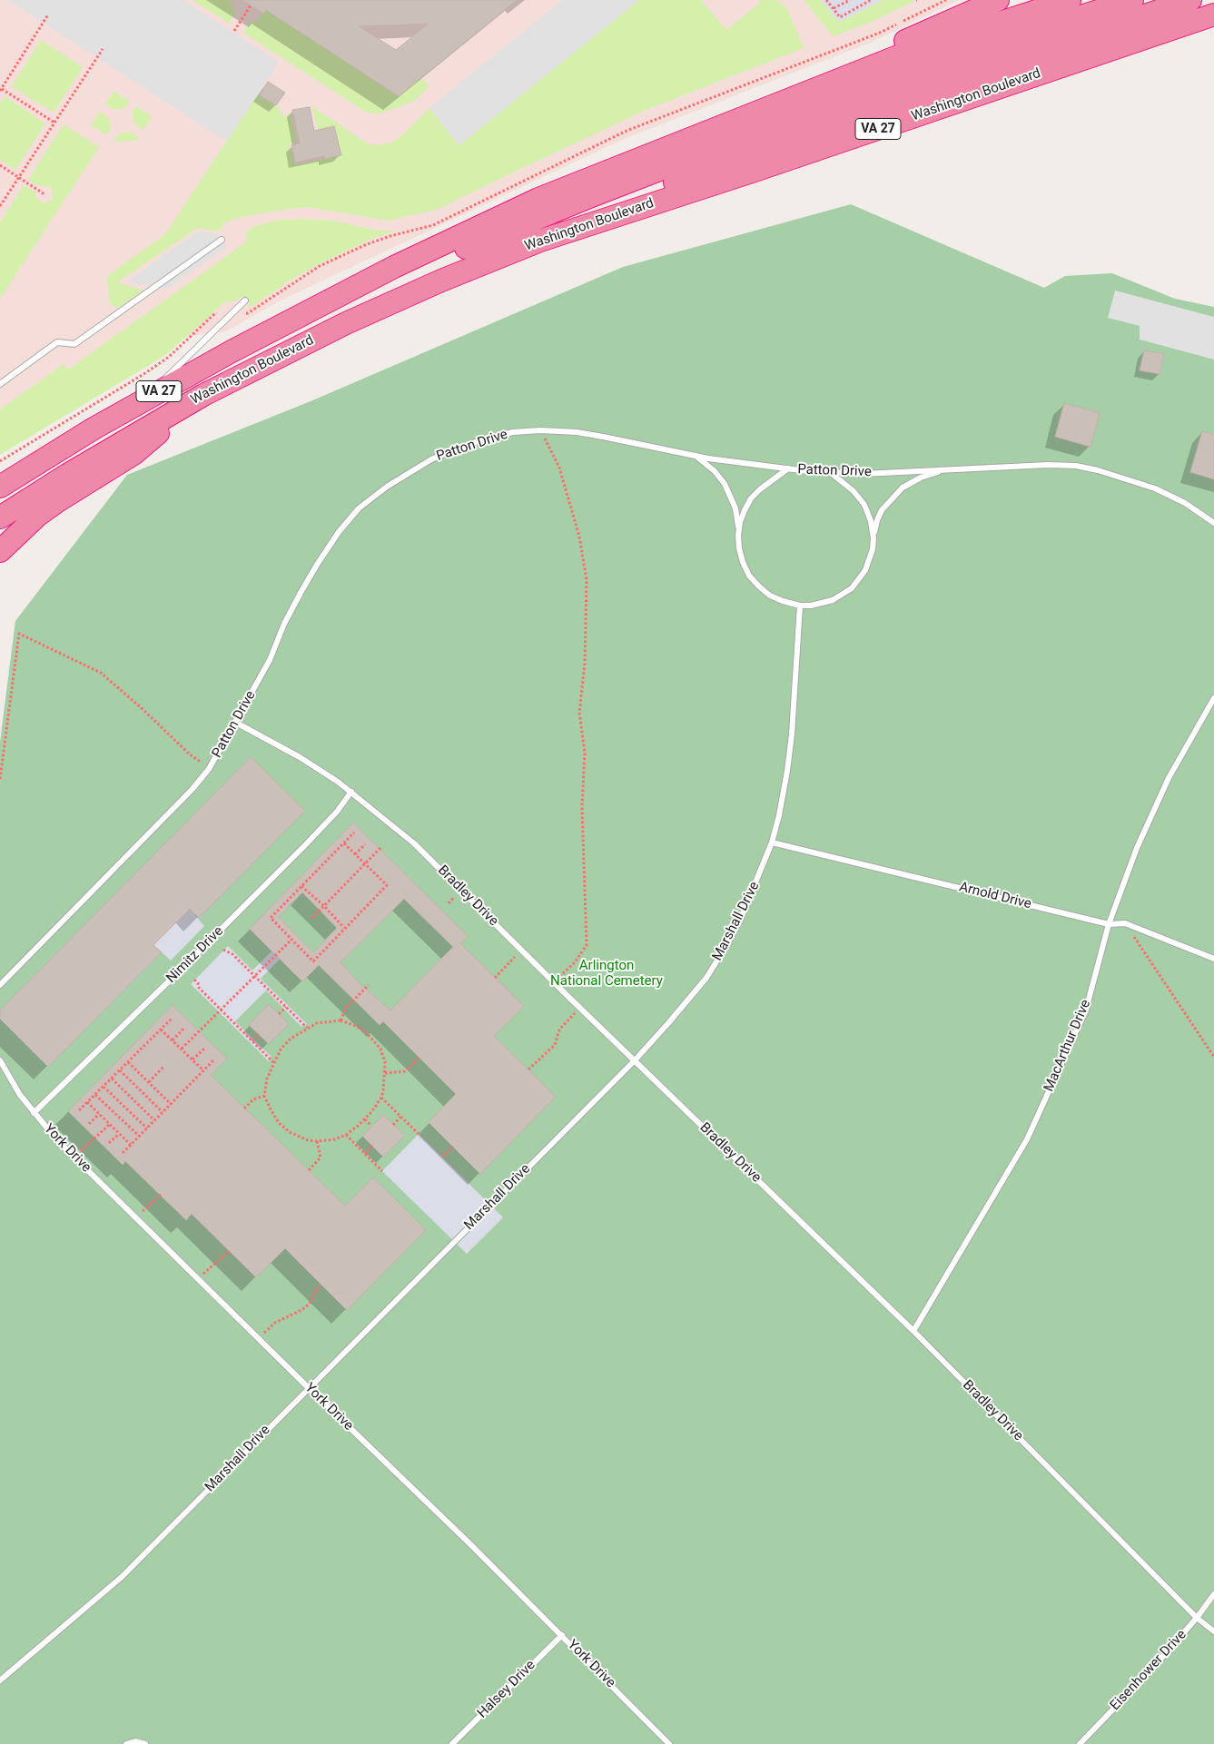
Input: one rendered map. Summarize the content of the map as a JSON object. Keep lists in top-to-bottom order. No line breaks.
{"streets":{"highway":["Washington Boulevard","VA 27"],"lane":["Patton Drive","Bradley Drive","Arnold Drive","Marshall Drive","Nimitz Drive","MacArthur Drive","York Drive","Eisenhower Drive","Halsey Drive"]},"crossings":[["Patton Drive","Bradley Drive"],["Patton Drive","Marshall Drive"],["Bradley Drive","Marshall Drive"],["Bradley Drive","Nimitz Drive"],["Bradley Drive","MacArthur Drive"],["Bradley Drive","Eisenhower Drive"],["Arnold Drive","Marshall Drive"],["Arnold Drive","MacArthur Drive"],["Marshall Drive","York Drive"],["Nimitz Drive","York Drive"],["York Drive","Halsey Drive"]],"parks":["Arlington National Cemetery"]}
